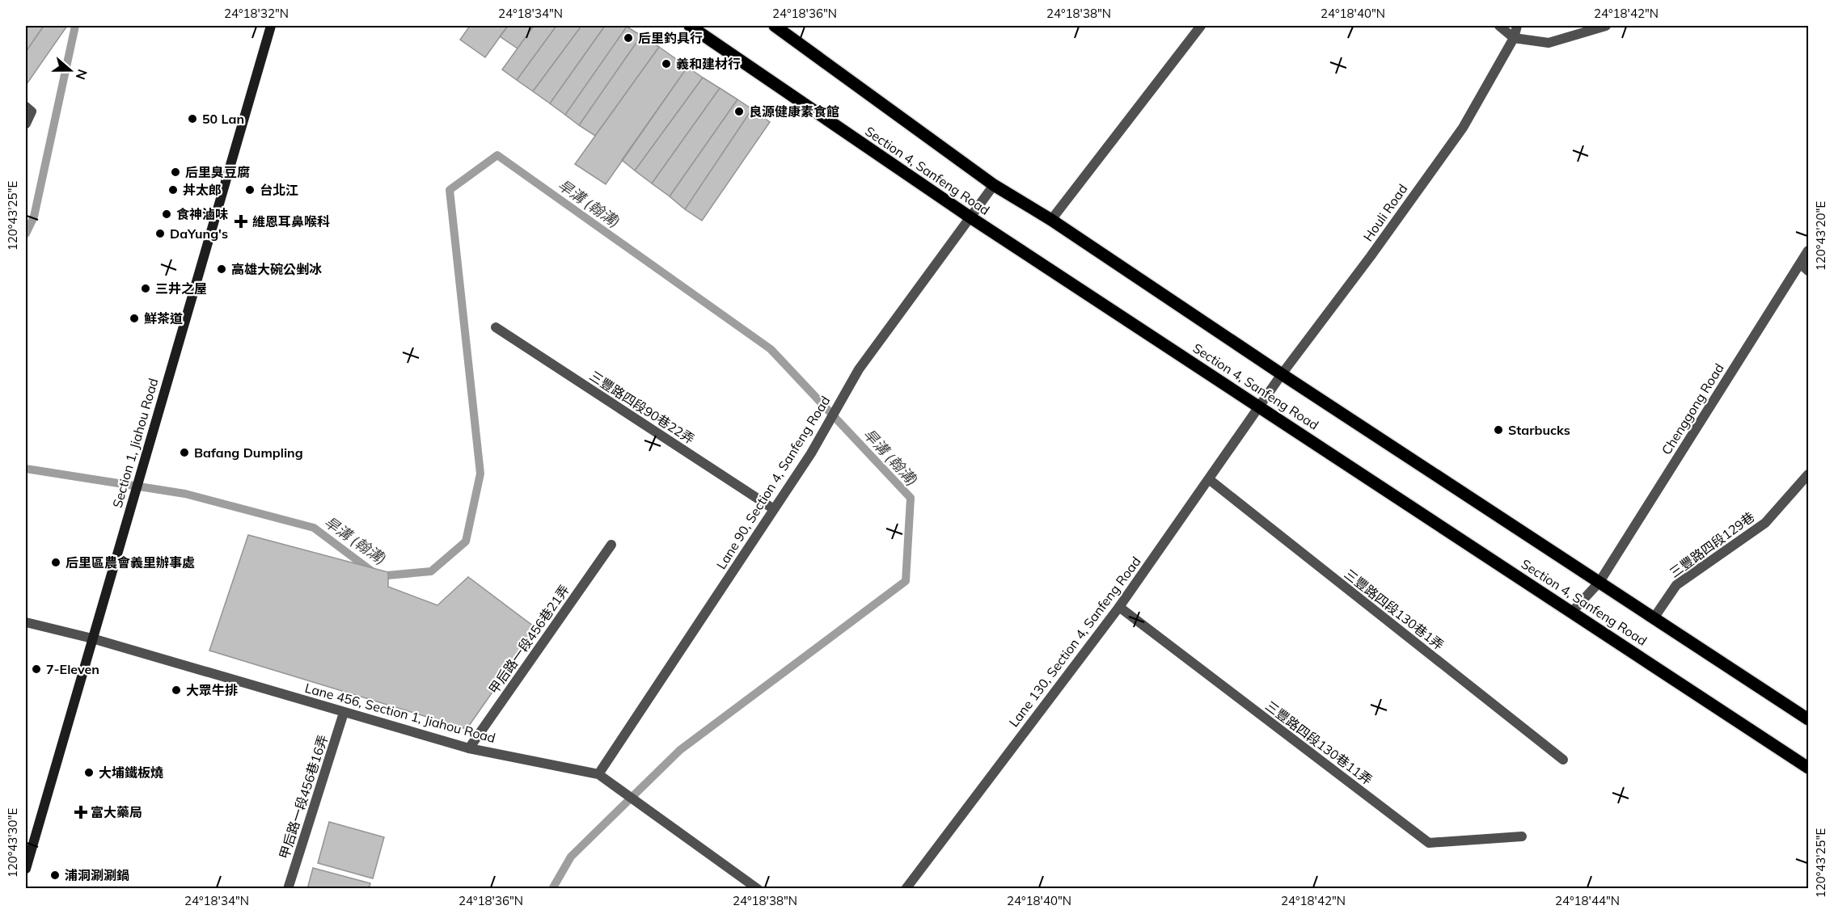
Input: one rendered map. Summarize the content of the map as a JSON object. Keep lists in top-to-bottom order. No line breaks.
{"streets":{"main road":["Section 4, Sanfeng Road","Section 1, Jiahou Road"],"street":["Houli Road","三豐路四段90巷22弄","Chenggong Road","Lane 90, Section 4, Sanfeng Road","三豐路四段129巷","三豐路四段130巷1弄","甲后路一段456巷21弄","Lane 130, Section 4, Sanfeng Road","Lane 456, Section 1, Jiahou Road","三豐路四段130巷11弄","甲后路一段456巷16弄"]},"crossings":[["Section 4, Sanfeng Road","Houli Road"],["Section 4, Sanfeng Road","Chenggong Road"],["Section 4, Sanfeng Road","Lane 90, Section 4, Sanfeng Road"],["Section 4, Sanfeng Road","三豐路四段129巷"],["Section 4, Sanfeng Road","Lane 130, Section 4, Sanfeng Road"],["Houli Road","Lane 130, Section 4, Sanfeng Road"],["三豐路四段90巷22弄","Lane 90, Section 4, Sanfeng Road"],["Section 1, Jiahou Road","Lane 456, Section 1, Jiahou Road"],["Lane 90, Section 4, Sanfeng Road","Lane 456, Section 1, Jiahou Road"],["三豐路四段130巷1弄","Lane 130, Section 4, Sanfeng Road"],["甲后路一段456巷21弄","Lane 456, Section 1, Jiahou Road"],["Lane 130, Section 4, Sanfeng Road","三豐路四段130巷11弄"],["Lane 456, Section 1, Jiahou Road","甲后路一段456巷16弄"]],"water":["旱溝 (翰溝)"],"places":{"other":["后里釣具行","義和建材行","良源健康素食館","50 Lan","后里臭豆腐","丼太郎","台北江","食神滷味","DaYung's","高雄大碗公剉冰","三井之屋","鮮茶道","Starbucks","Bafang Dumpling","后里區農會義里辦事處","7-Eleven","大眾牛排","大埔鐵板燒","浦洞涮涮鍋"],"health":["維恩耳鼻喉科","富大藥局"]},"north":"right","coordinates":["24°18'32\"N","24°18'34\"N","24°18'36\"N","24°18'38\"N","24°18'40\"N","24°18'42\"N","120°43'25\"E","120°43'20\"E","120°43'30\"E","24°18'44\"N"]}
